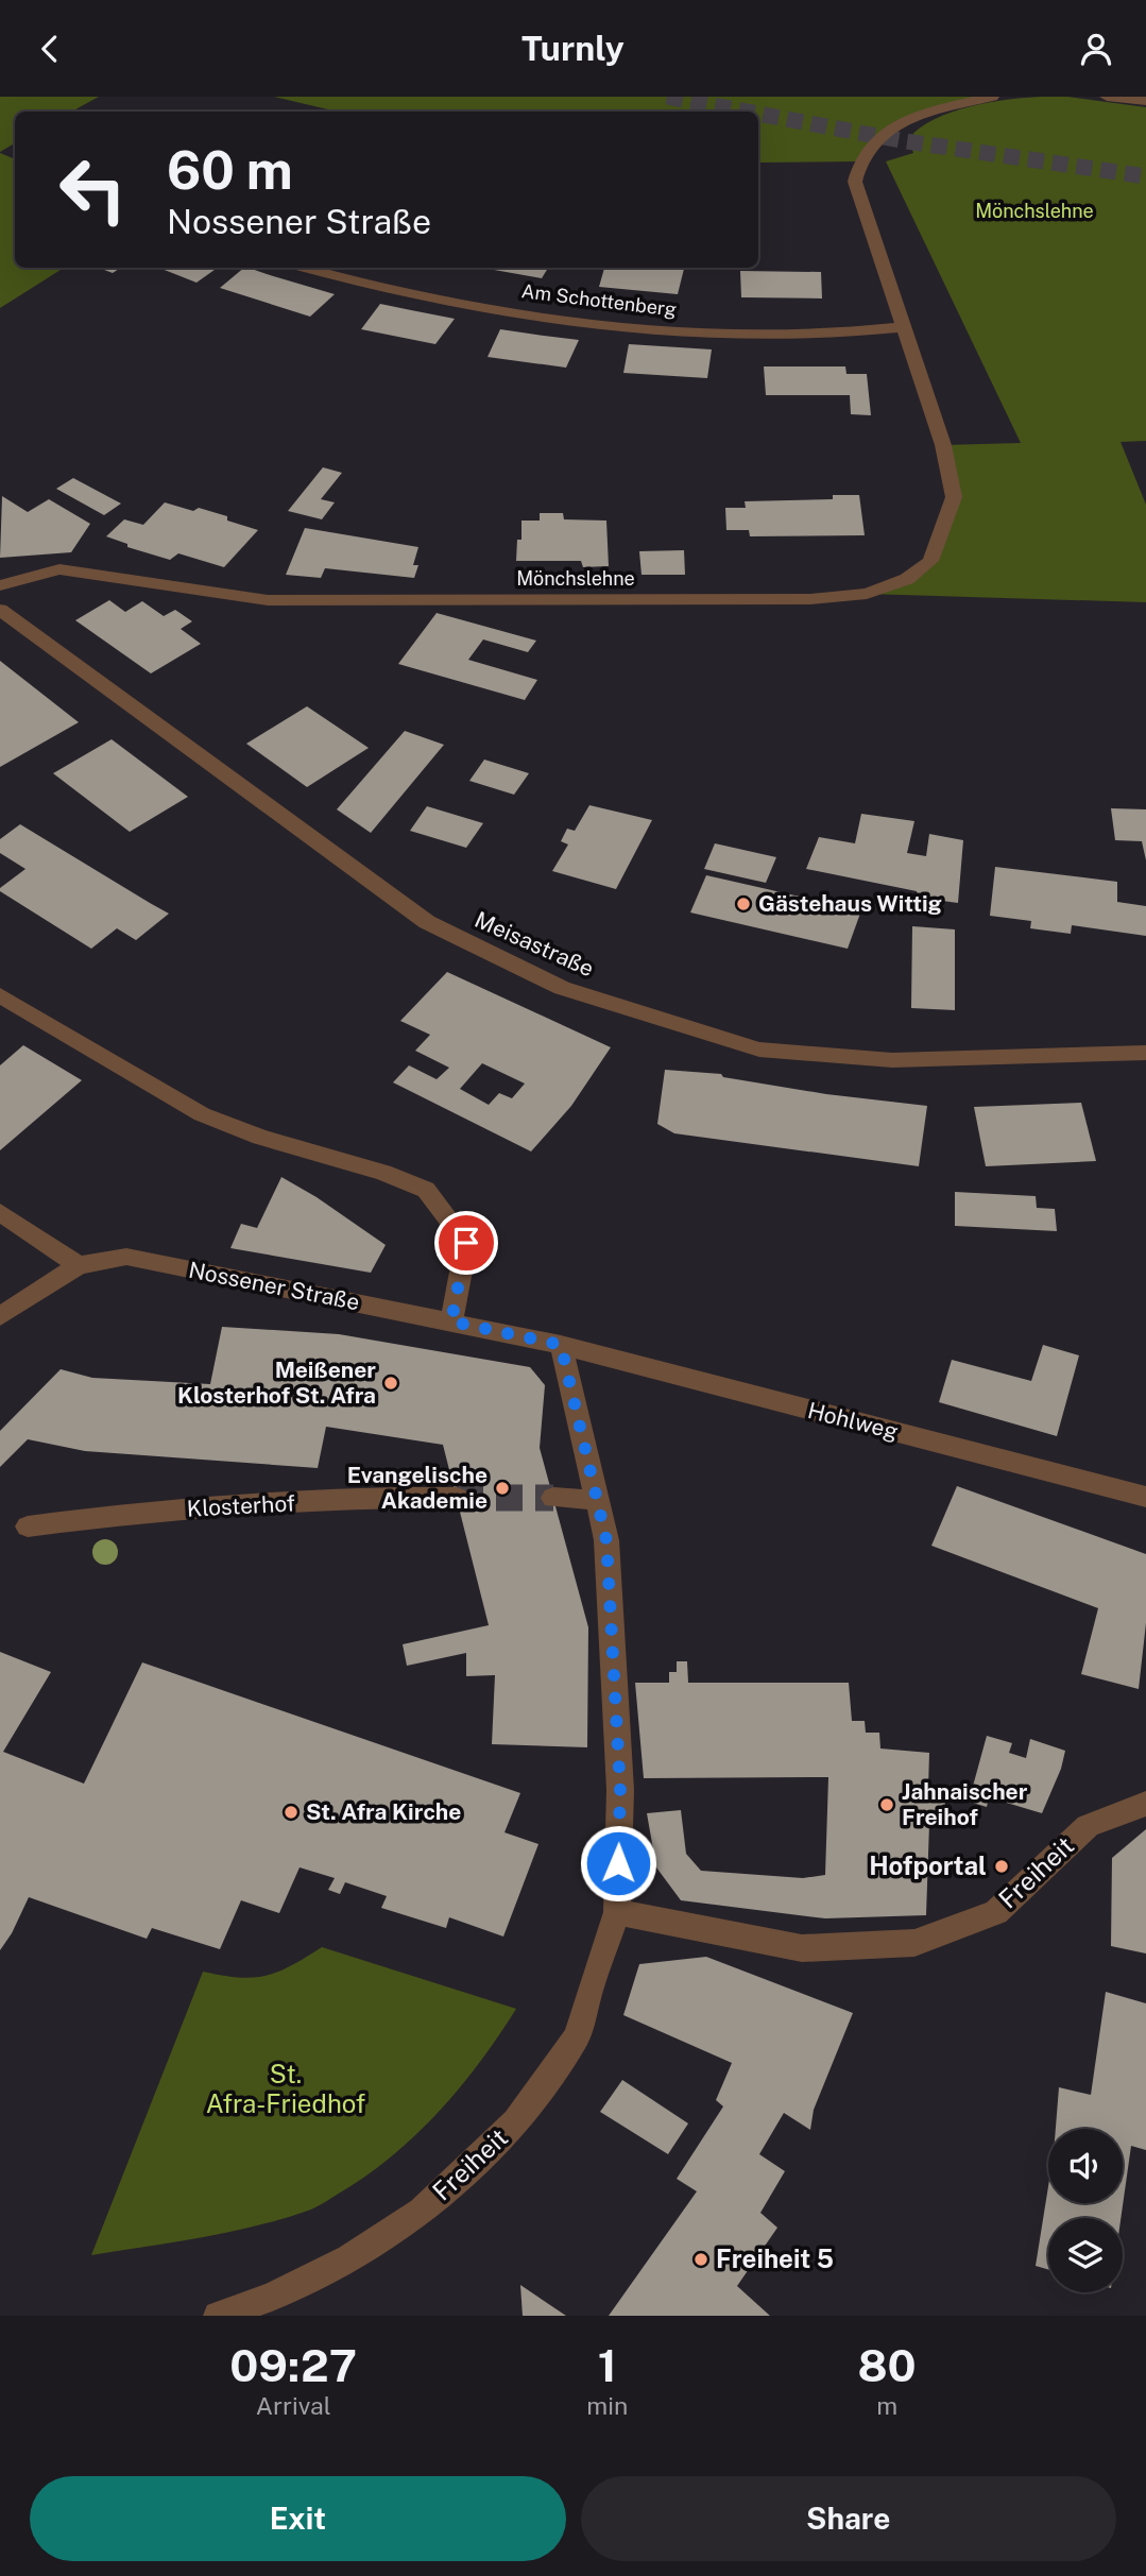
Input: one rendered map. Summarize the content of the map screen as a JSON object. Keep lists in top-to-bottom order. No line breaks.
{"streets":{"street":["Am Schottenberg","Mönchslehne","Meisastraße","Nossener Straße","Hohlweg","Klosterhof","Freiheit"]},"crossings":[["Am Schottenberg","Mönchslehne"],["Nossener Straße","Hohlweg"],["Nossener Straße","Freiheit"],["Hohlweg","Freiheit"]],"parks":["Mönchslehne","St. Afra-Friedhof"],"places":["Gästehaus Wittig","Meißener Klosterhof St. Afra","Evangelische Akademie","Jahnaischer Freihof","St. Afra Kirche","Hofportal","Freiheit 5"],"page":{"header":"Turnly","turn":["60 m","Nossener Straße"],"eta":["09:27","Arrival","1","min","80","m"],"buttons":["Exit","Share"]}}
